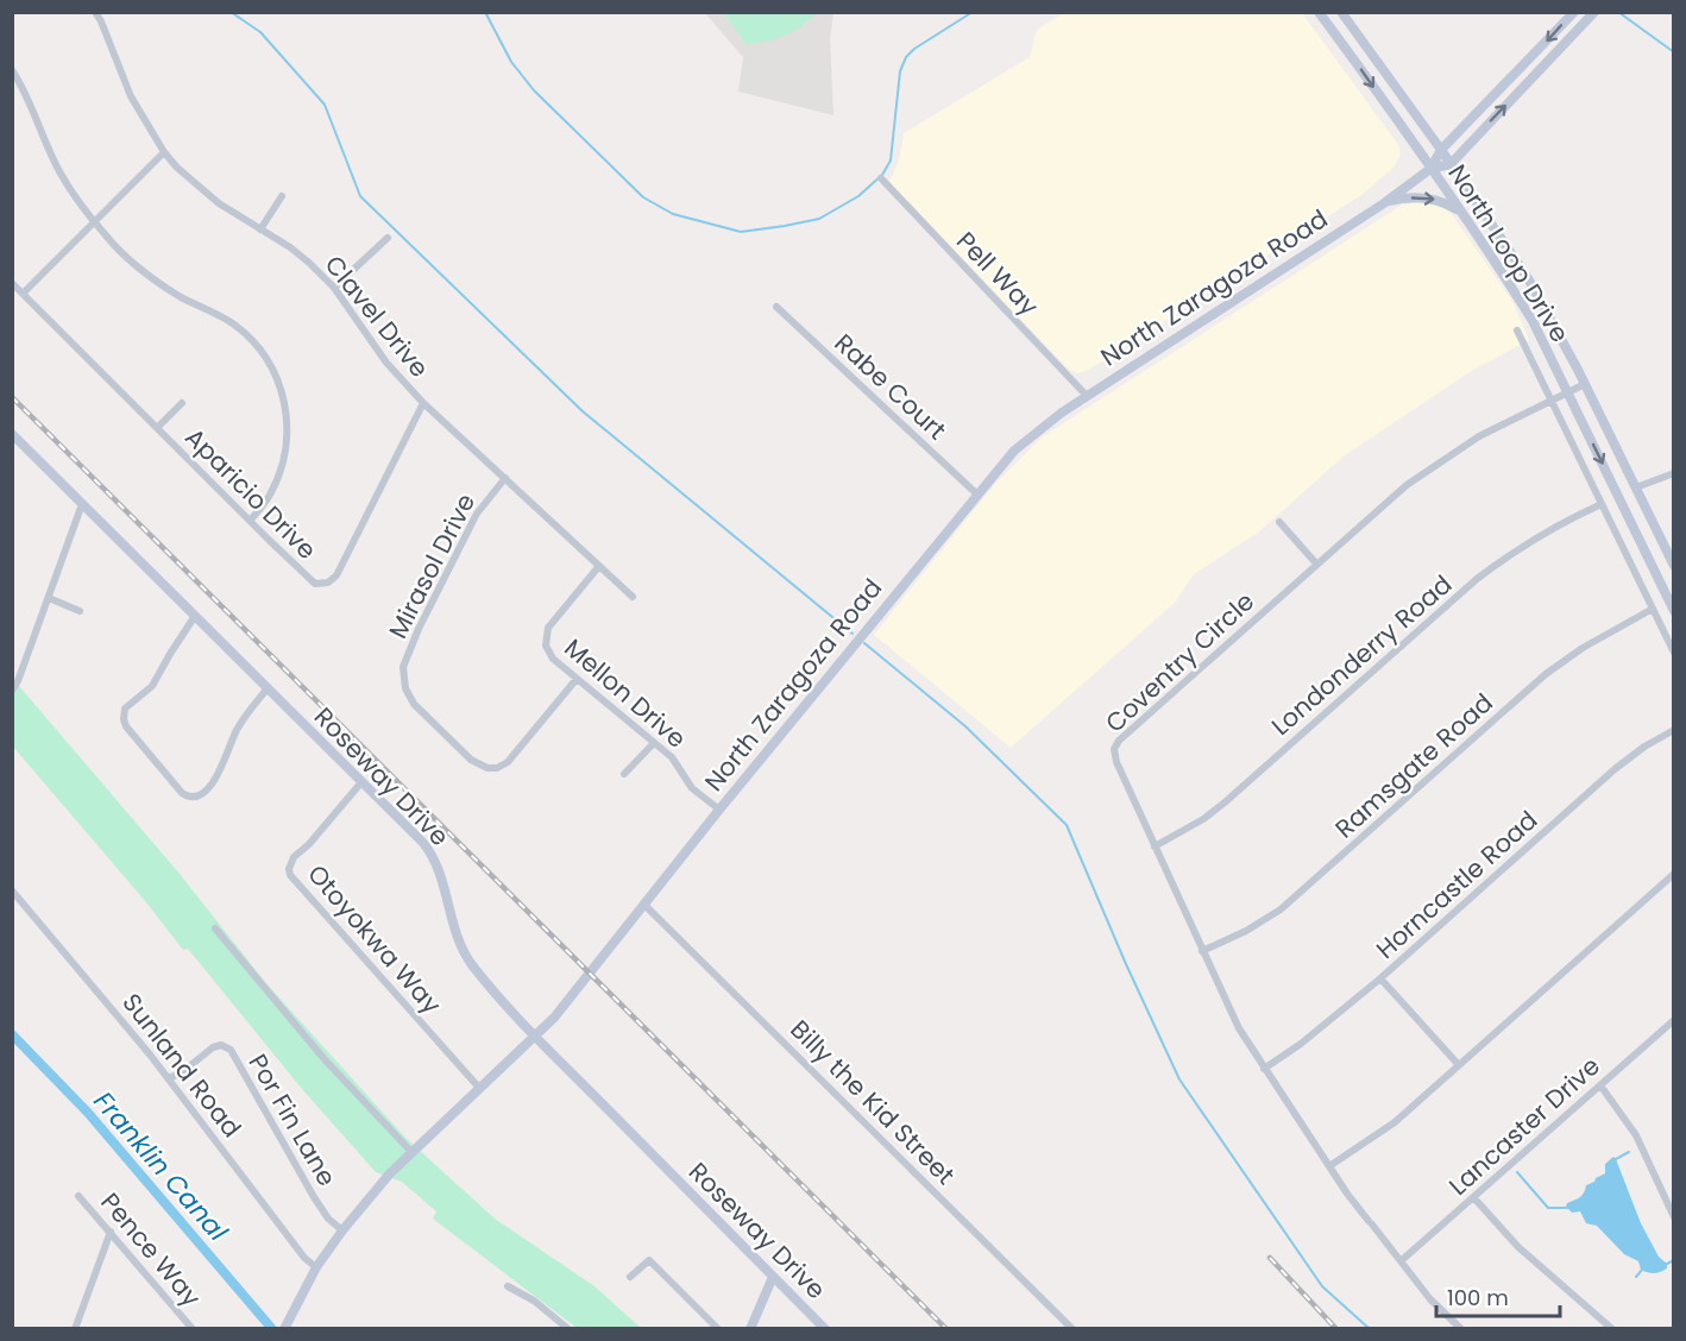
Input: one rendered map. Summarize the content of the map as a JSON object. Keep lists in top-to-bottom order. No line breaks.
{"streets":{"main road":["North Loop Drive","North Zaragoza Road","Roseway Drive"],"street":["Pell Way","Clavel Drive","Rabe Court","Aparicio Drive","Mirasol Drive","Londonderry Road","Coventry Circle","Mellon Drive","Ramsgate Road","Horncastle Road","Otoyokwa Way","Sunland Road","Billy the Kid Street","Por Fin Lane","Lancaster Drive","Pence Way"]},"crossings":[["North Loop Drive","North Zaragoza Road"],["North Loop Drive","Coventry Circle"],["Pell Way","North Zaragoza Road"],["North Zaragoza Road","Rabe Court"],["North Zaragoza Road","Mellon Drive"],["North Zaragoza Road","Roseway Drive"],["North Zaragoza Road","Otoyokwa Way"],["North Zaragoza Road","Sunland Road"],["North Zaragoza Road","Billy the Kid Street"],["North Zaragoza Road","Por Fin Lane"],["Clavel Drive","Aparicio Drive"],["Clavel Drive","Mirasol Drive"],["Clavel Drive","Mellon Drive"],["Mirasol Drive","Mellon Drive"],["Londonderry Road","Coventry Circle"],["Coventry Circle","Ramsgate Road"],["Coventry Circle","Horncastle Road"],["Coventry Circle","Lancaster Drive"],["Roseway Drive","Otoyokwa Way"],["Sunland Road","Por Fin Lane"]],"water":["Franklin Canal"],"scale_bar":"100 m"}
